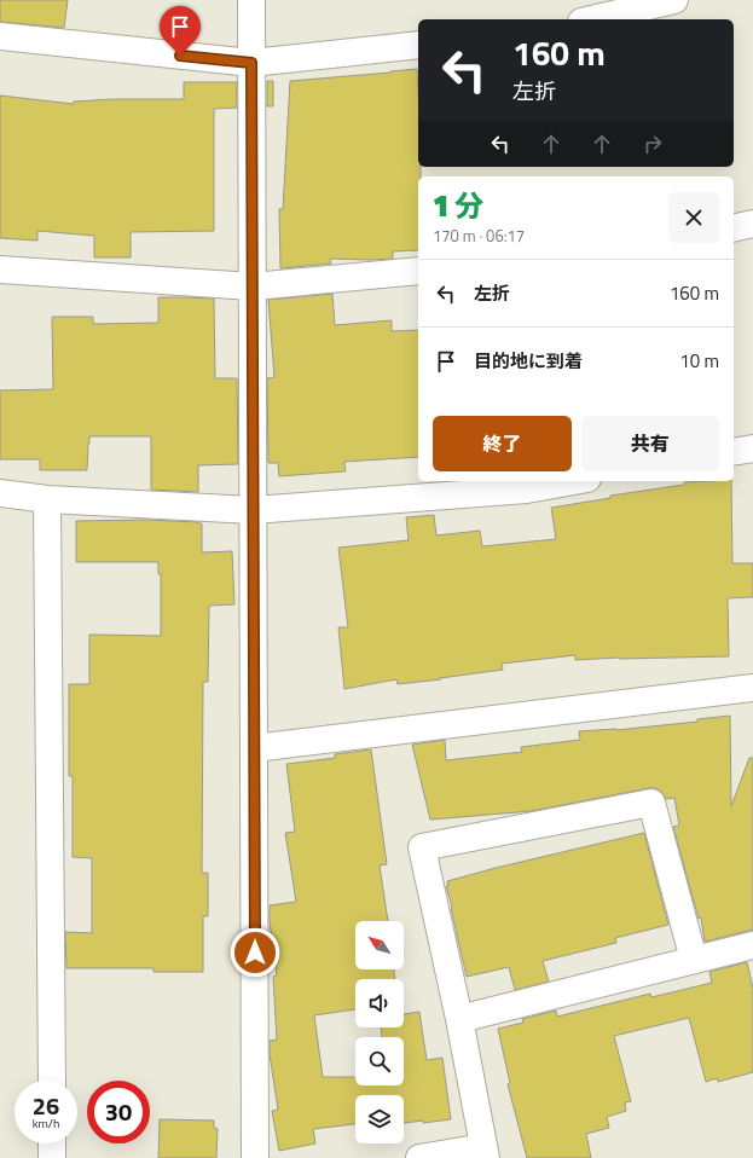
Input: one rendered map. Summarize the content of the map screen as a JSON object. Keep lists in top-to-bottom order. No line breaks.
{"north":"top left","page":{"turn":["160 m","左折"],"heading":["1 分","170 m · 06:17"],"list":[{"name":"左折","value":"160 m"},{"name":"目的地に到着","value":"10 m"}],"buttons":["終了","共有"],"speed":"26 km/h","limit":"30"}}
